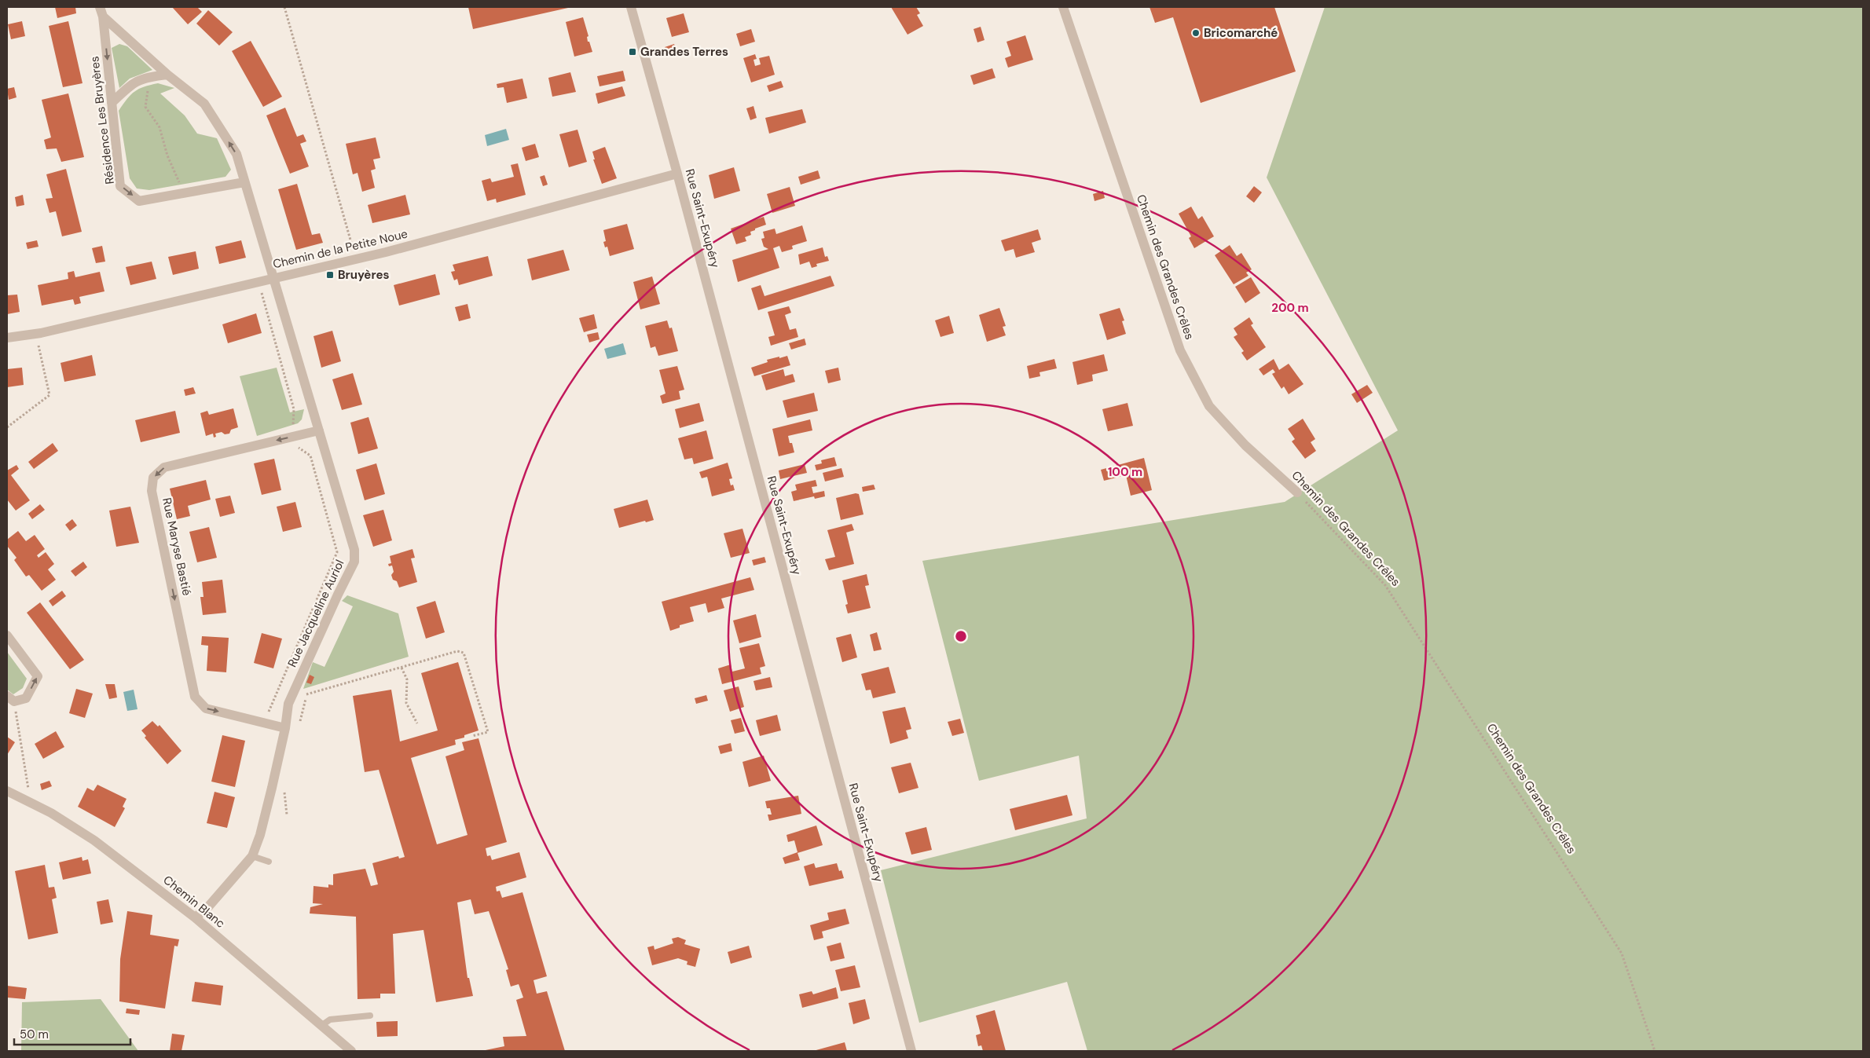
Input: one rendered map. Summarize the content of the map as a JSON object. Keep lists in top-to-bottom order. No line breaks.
{"streets":{"street":["Résidence Les Bruyères","Rue Saint-Exupéry","Chemin de la Petite Noue","Chemin des Grandes Crêles","Rue Maryse Bastié","Rue Jacqueline Auriol","Chemin Blanc"]},"crossings":[["Résidence Les Bruyères","Chemin de la Petite Noue"],["Résidence Les Bruyères","Rue Jacqueline Auriol"],["Rue Saint-Exupéry","Chemin de la Petite Noue"],["Chemin de la Petite Noue","Rue Jacqueline Auriol"],["Rue Maryse Bastié","Rue Jacqueline Auriol"],["Rue Jacqueline Auriol","Chemin Blanc"]],"places":{"other":["Bricomarché"],"transit":["Grandes Terres","Bruyères"]},"scale_bar":"50 m","rings":["200 m","100 m"]}
